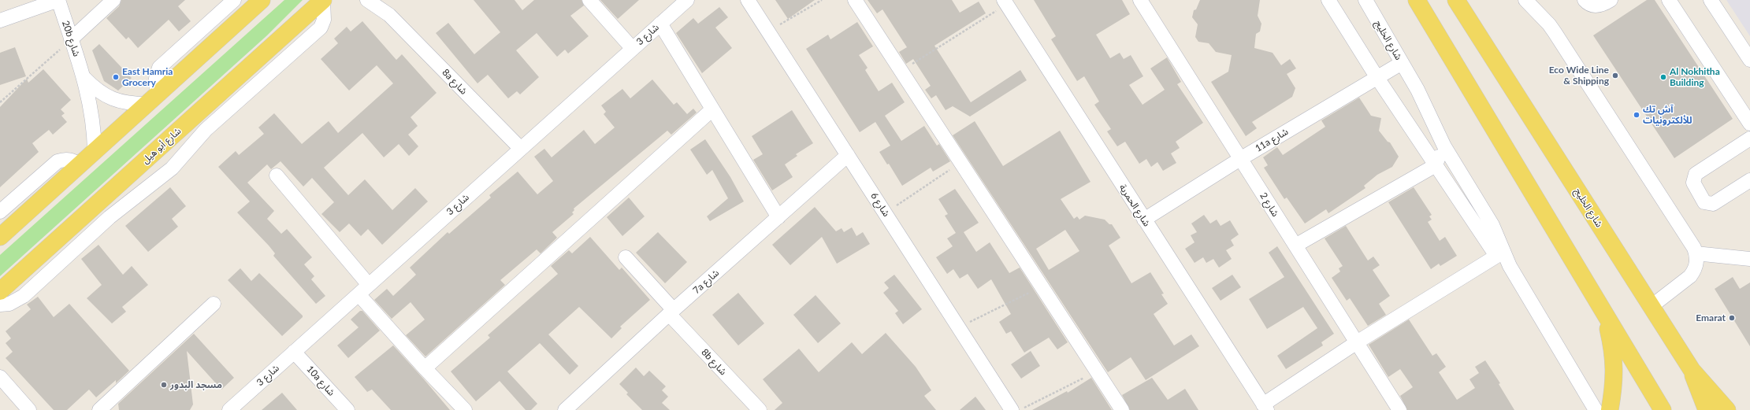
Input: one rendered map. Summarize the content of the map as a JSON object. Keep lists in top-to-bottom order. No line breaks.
{"streets":{"main road":["شارع الخليج","شارع أبو هيل"],"street":["شارع 3","20b شارع","8a شارع","11a شارع","شارع 6","شارع 2","شارع الحمرية","7a شارع","8b شارع","10a شارع"]},"crossings":[["شارع 3","8a شارع"],["شارع 3","10a شارع"],["شارع الخليج","11a شارع"],["11a شارع","شارع 2"],["11a شارع","شارع الحمرية"],["شارع 6","7a شارع"],["7a شارع","8b شارع"]],"places":["Eco Wide Line & Shipping","East Hamria Grocery","Al Nokhitha Building","آش تك للألكترونيات","Emarat","مسجد البدور"]}
